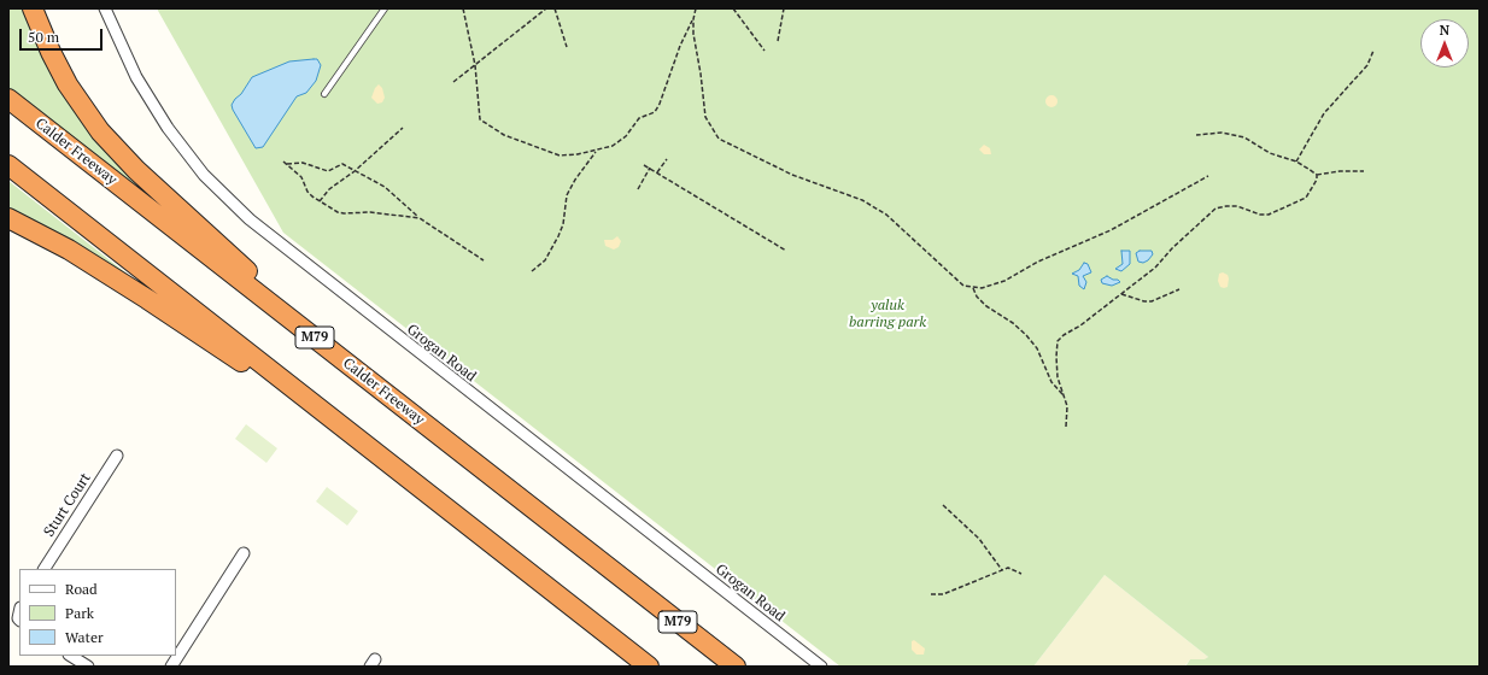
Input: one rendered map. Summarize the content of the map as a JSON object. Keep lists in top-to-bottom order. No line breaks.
{"streets":{"highway":["Calder Freeway","M79"],"street":["Grogan Road","Sturt Court"]},"parks":["yaluk barring park"],"legend":["Road","Park","Water"],"scale_bar":"50 m","north":"top"}
